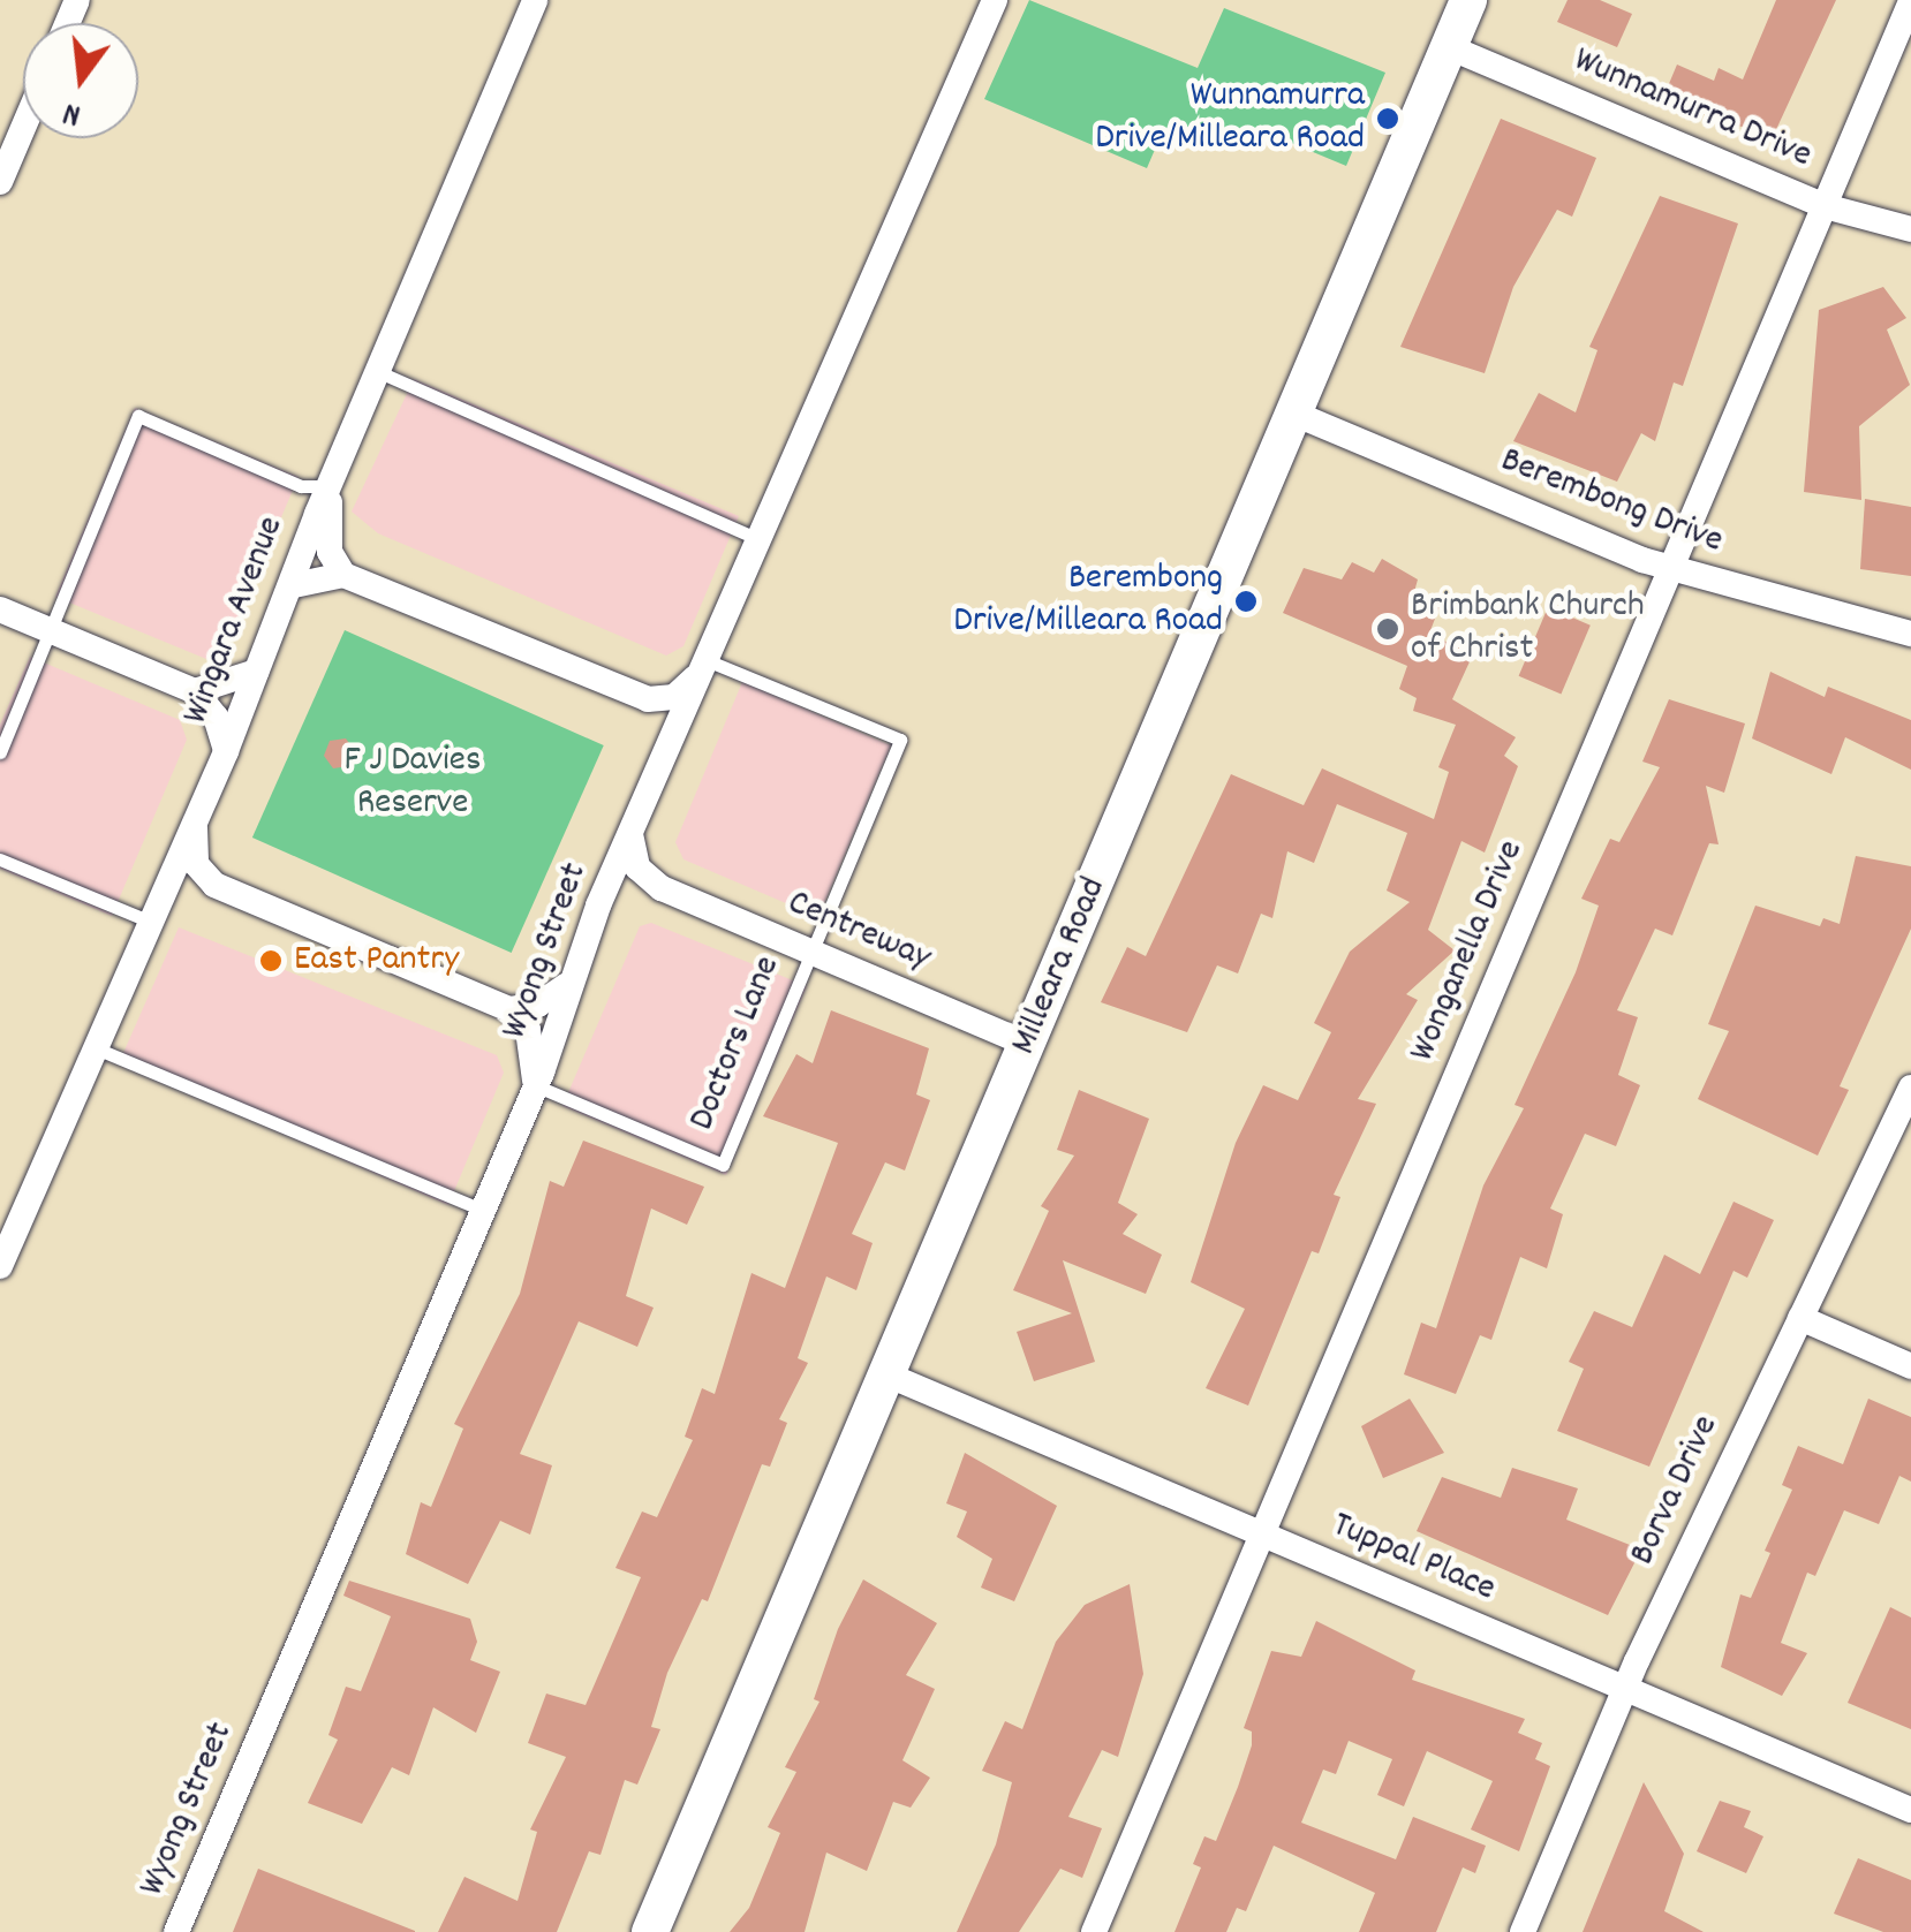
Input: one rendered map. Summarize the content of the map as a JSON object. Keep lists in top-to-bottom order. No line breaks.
{"streets":{"main road":["Milleara Road"],"street":["Wunnamurra Drive","Berembong Drive","Wingara Avenue","Centreway","Wyong Street","Wonganella Drive","Borva Drive","Tuppal Place"],"lane":["Doctors Lane"]},"crossings":[["Wunnamurra Drive","Wonganella Drive"],["Wunnamurra Drive","Milleara Road"],["Berembong Drive","Wonganella Drive"],["Berembong Drive","Milleara Road"],["Centreway","Milleara Road"],["Centreway","Doctors Lane"],["Wyong Street","Doctors Lane"],["Wonganella Drive","Tuppal Place"],["Milleara Road","Tuppal Place"],["Borva Drive","Tuppal Place"]],"parks":["F J Davies Reserve"],"places":["Wunnamurra Drive/Milleara Road","Berembong Drive/Milleara Road","Brimbank Church of Christ","East Pantry"],"north":"bottom"}
